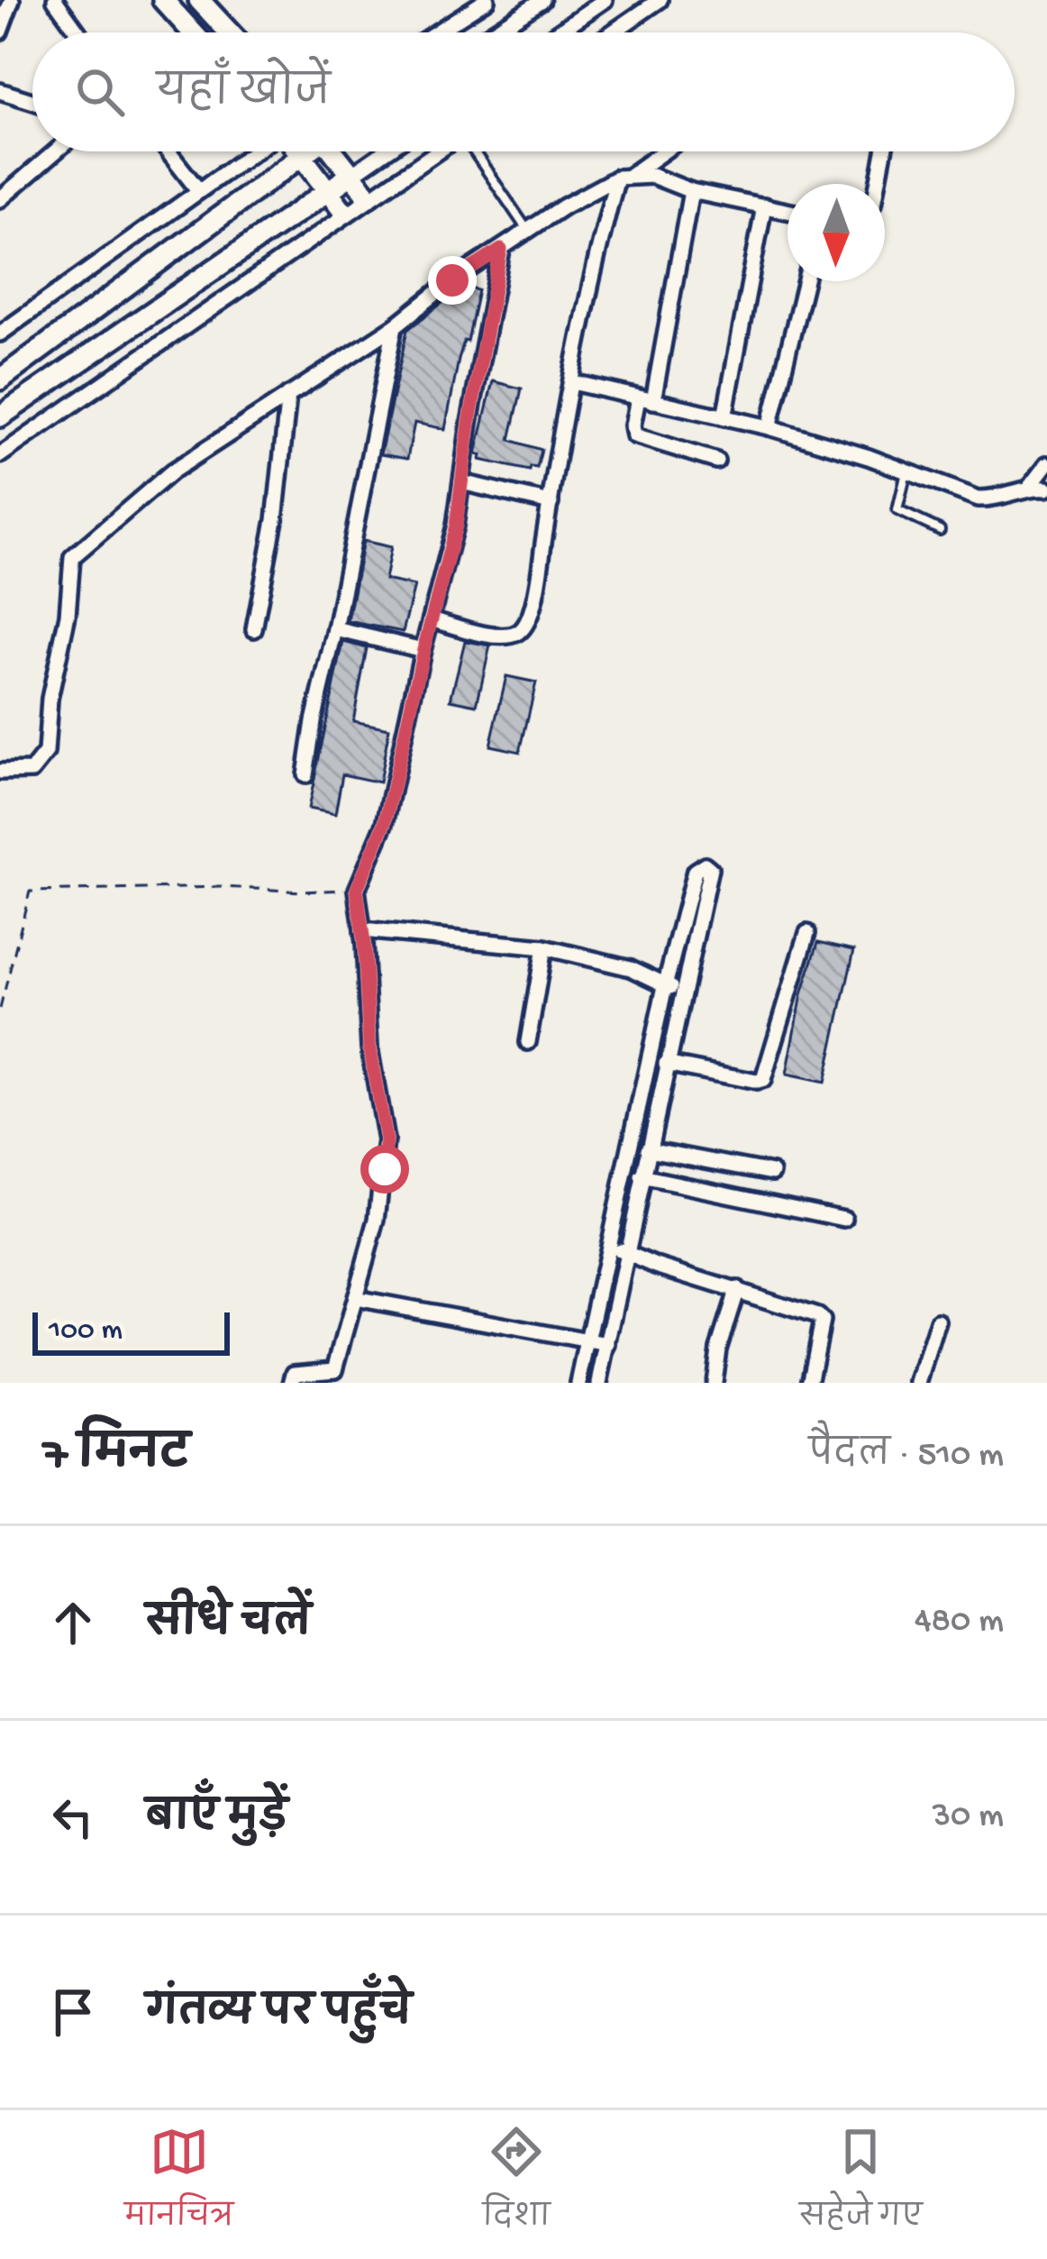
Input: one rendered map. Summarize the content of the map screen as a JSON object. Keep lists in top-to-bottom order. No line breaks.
{"scale_bar":"100 m","north":"bottom","page":{"search":"यहाँ खोजें","scale":"100 m","heading":["7 मिनट","पैदल · 510 m"],"list":[["सीधे चलें","480 m"],["बाएँ मुड़ें","30 m"],"गंतव्य पर पहुँचे"],"nav":["मानचित्र","दिशा","सहेजे गए"]}}
